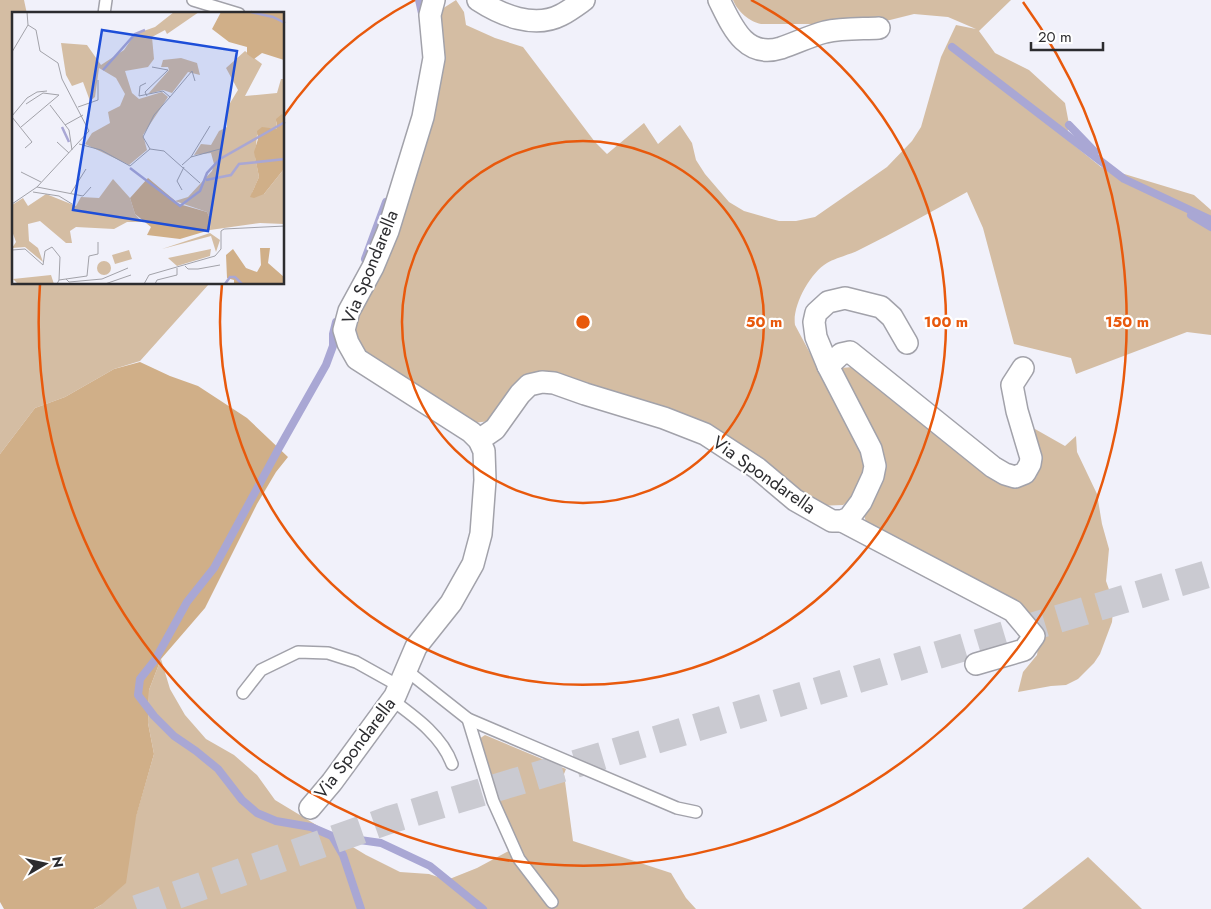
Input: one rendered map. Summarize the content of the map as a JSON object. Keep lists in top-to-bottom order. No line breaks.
{"streets":{"street":["Via Spondarella"]},"scale_bar":"20 m","north":"right","rings":["50 m","100 m","150 m"]}
